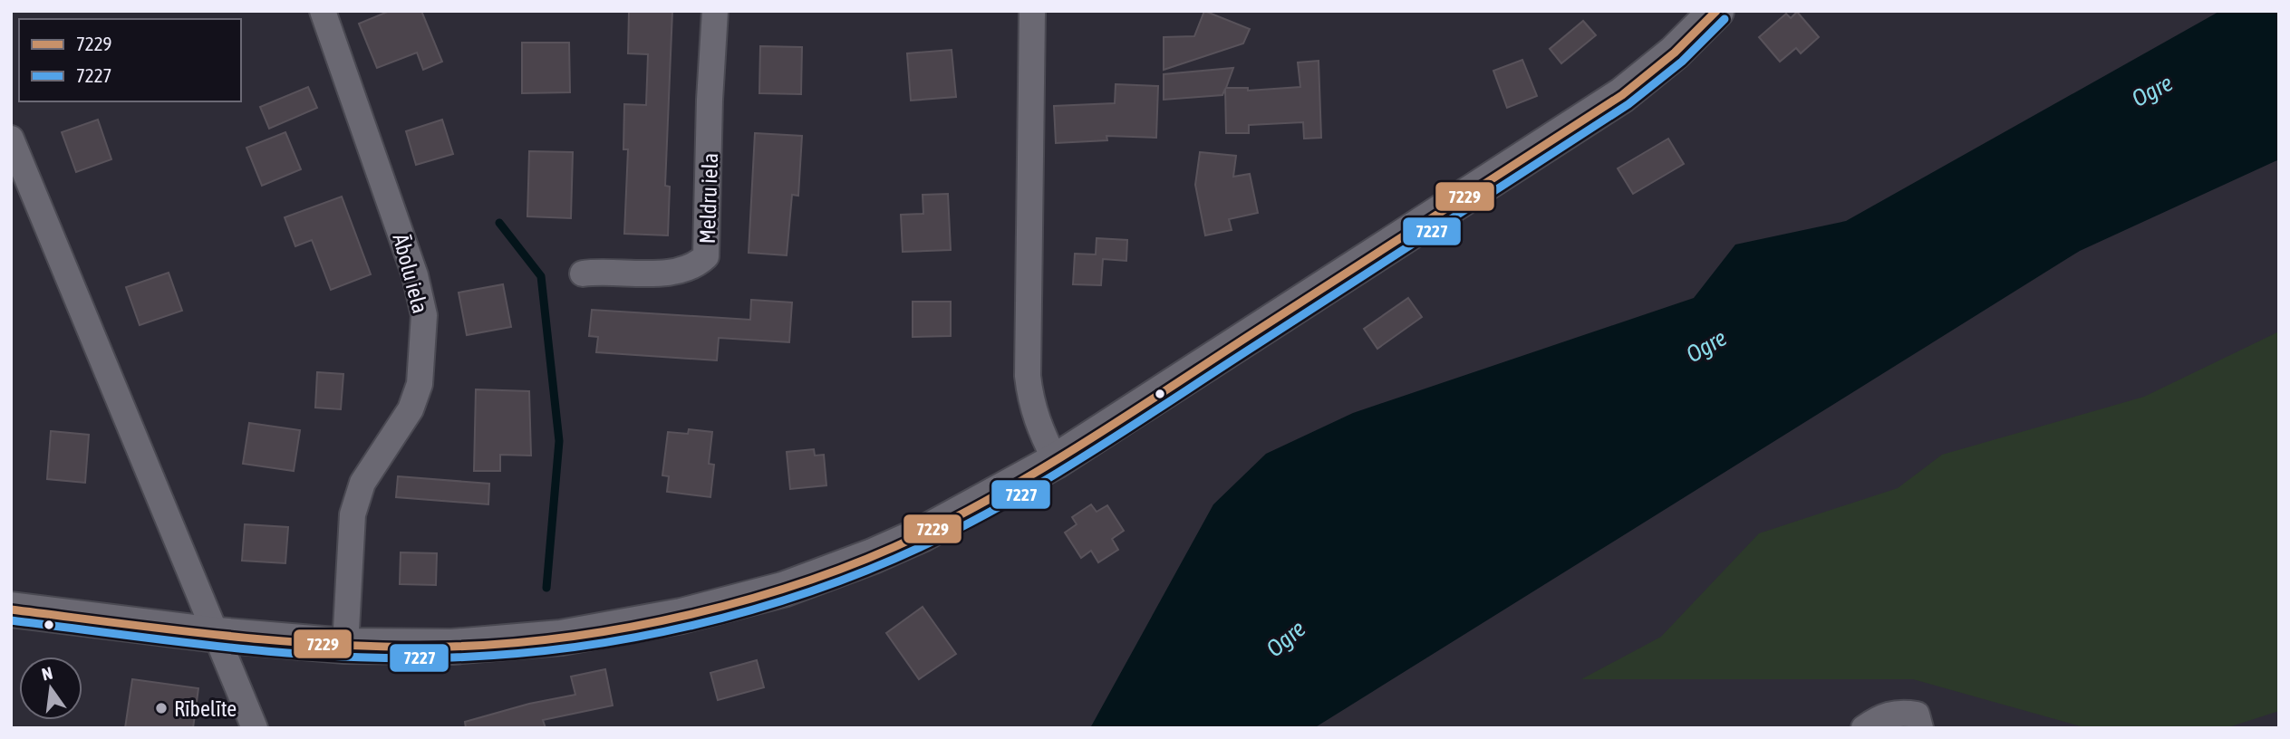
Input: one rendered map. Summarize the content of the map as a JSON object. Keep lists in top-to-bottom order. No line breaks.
{"streets":{"street":["Meldru iela","Ābolu iela"]},"water":["Ogre"],"places":["Rībelīte"],"lines":["transit line 7229","transit line 7227"],"legend":["7229","7227"],"north":"top"}
